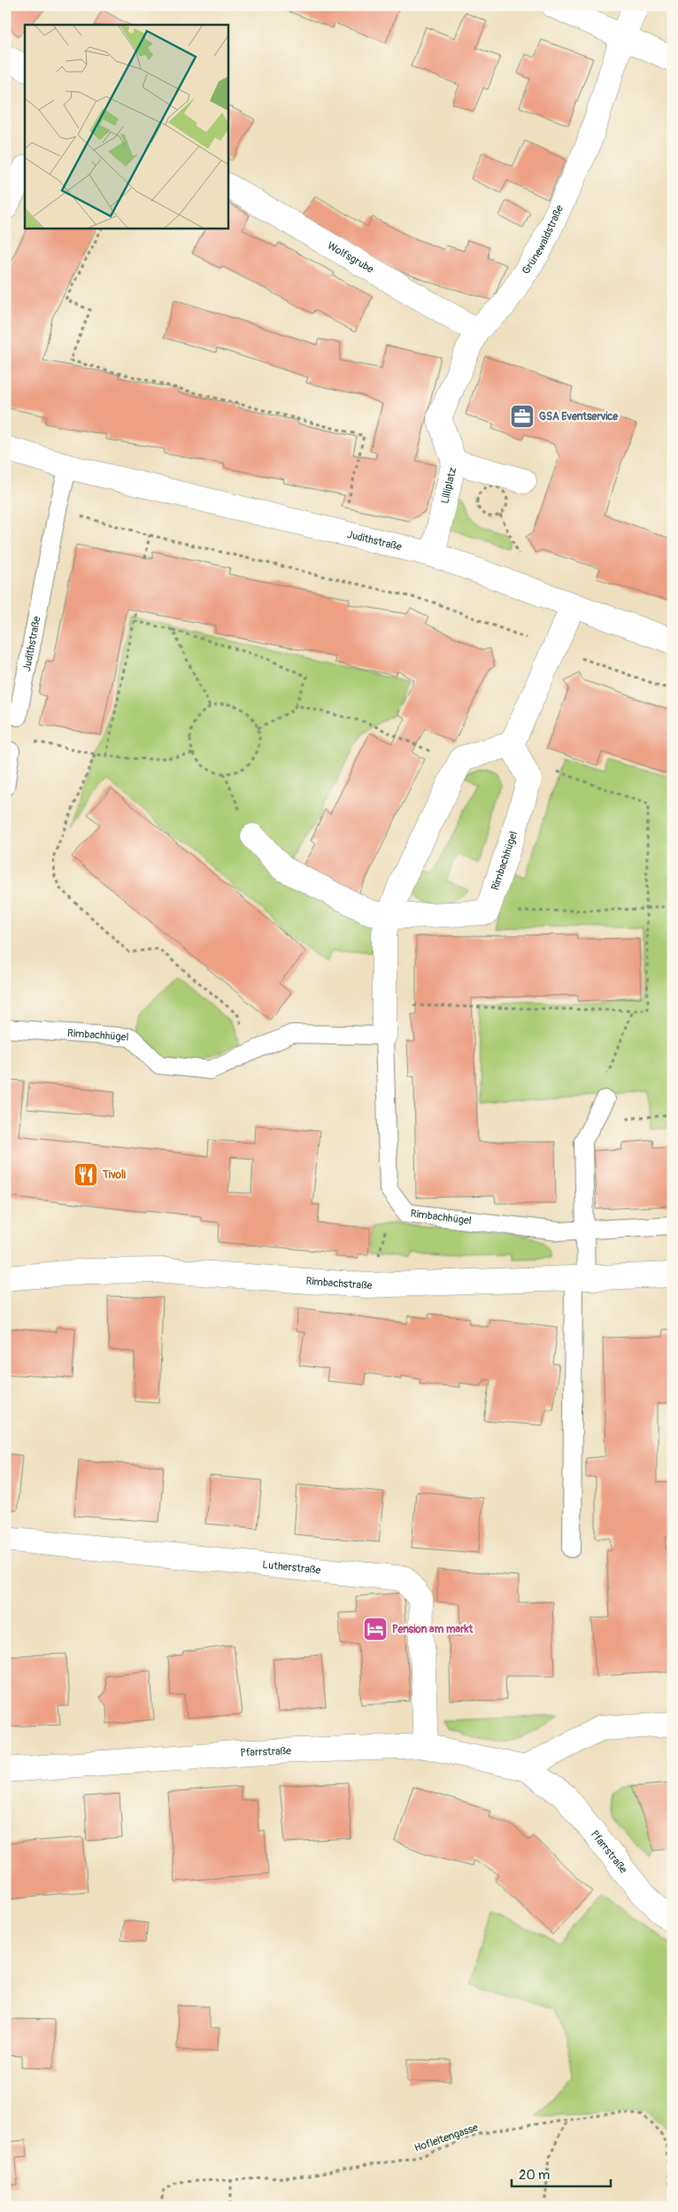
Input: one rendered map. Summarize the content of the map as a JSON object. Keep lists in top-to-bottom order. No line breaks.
{"streets":{"street":["Grünewaldstraße","Wolfsgrube","Lilliplatz","Judithstraße","Rimbachhügel","Rimbachstraße","Lutherstraße","Pfarrstraße"],"path":["Hofleitengasse"]},"crossings":[["Grünewaldstraße","Wolfsgrube"],["Grünewaldstraße","Lilliplatz"],["Lilliplatz","Judithstraße"],["Lutherstraße","Pfarrstraße"]],"places":{"office":["GSA Eventservice"],"restaurant":["Tivoli"],"hotel":["Pension am markt"]},"scale_bar":"20 m"}
